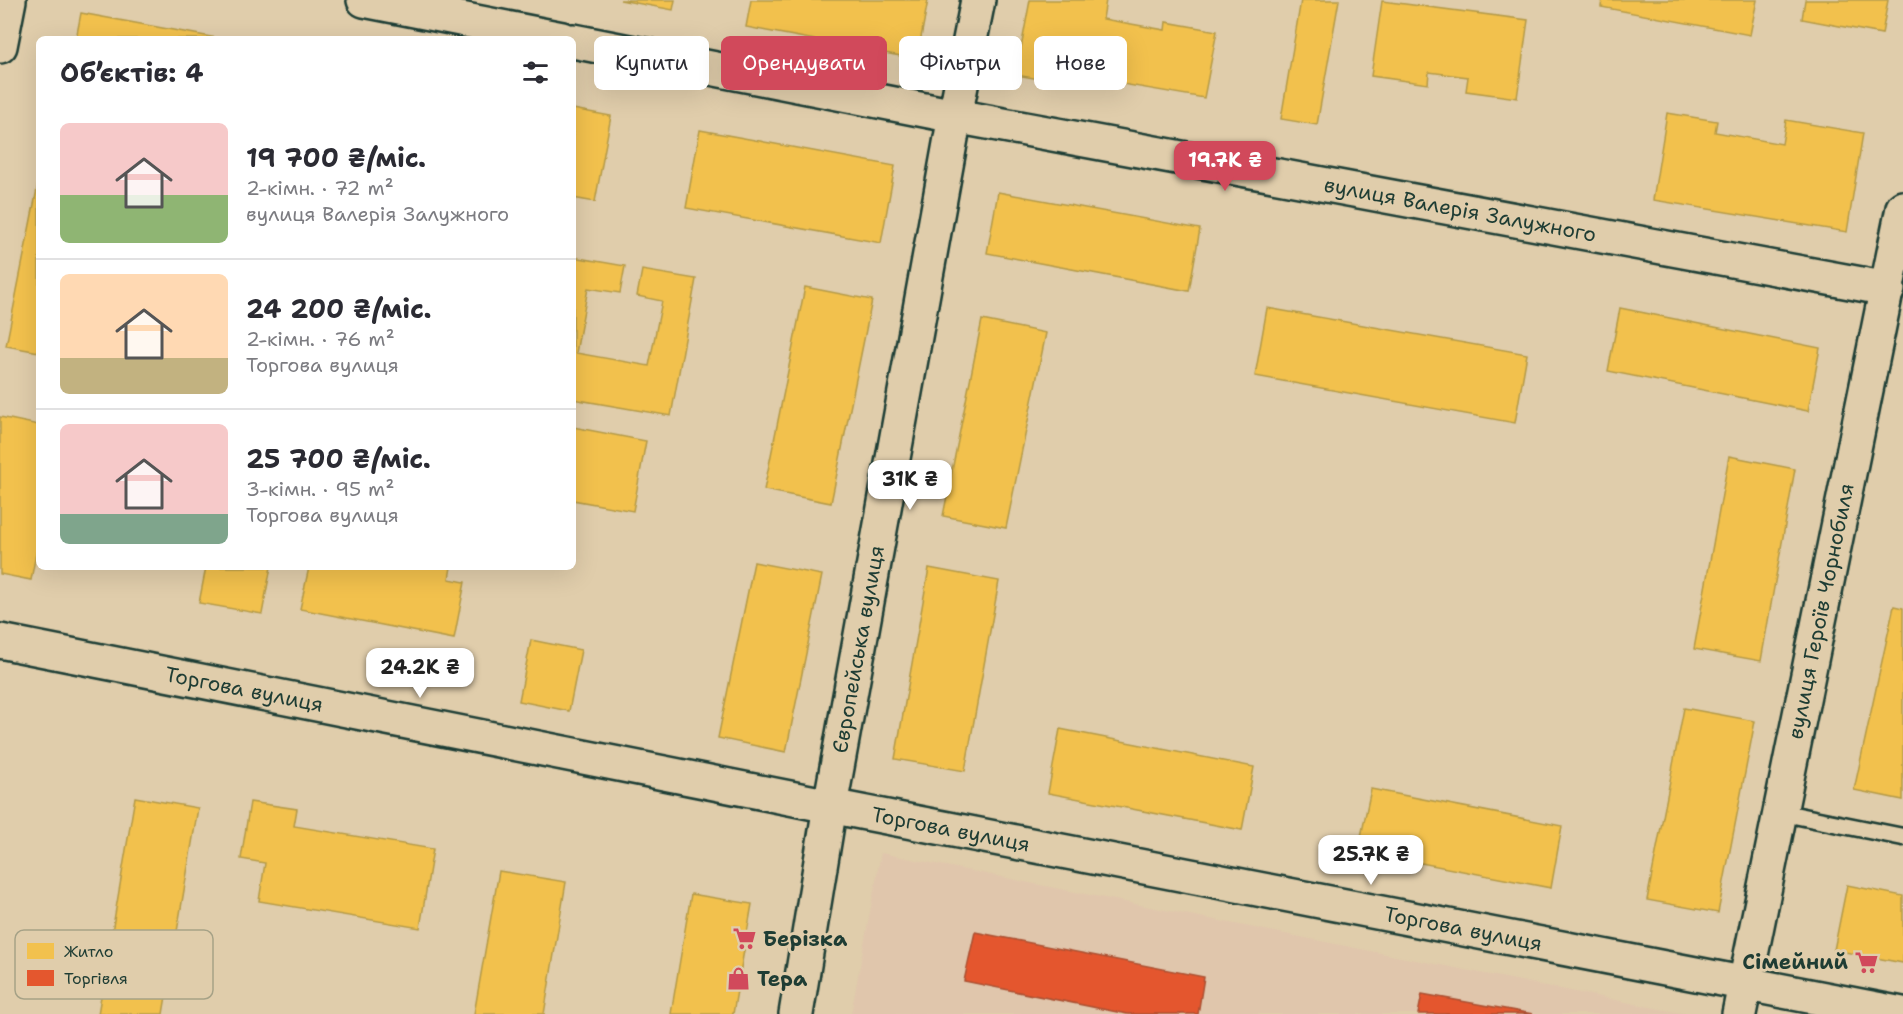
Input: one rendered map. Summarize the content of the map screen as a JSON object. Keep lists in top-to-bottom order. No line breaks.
{"streets":{"street":["вулиця Валерія Залужного","вулиця Героїв Чорнобиля","Європейська вулиця","Торгова вулиця"]},"crossings":[["вулиця Валерія Залужного","вулиця Героїв Чорнобиля"],["вулиця Валерія Залужного","Європейська вулиця"],["вулиця Героїв Чорнобиля","Торгова вулиця"],["Європейська вулиця","Торгова вулиця"]],"places":{"supermarket":["Берізка","Сімейний"],"shop":["Тера"]},"legend":["Житло","Торгівля"],"page":{"chip":["Купити","Орендувати","Фільтри","Нове"],"heading":"Об’єктів: 4","list":[{"name":"19 700 ₴/міс.","note":"2-кімн. · 72 m² · вулиця Валерія Залужного"},{"name":"24 200 ₴/міс.","note":"2-кімн. · 76 m² · Торгова вулиця"},{"name":"25 700 ₴/міс.","note":"3-кімн. · 95 m² · Торгова вулиця"}],"price":["19.7K ₴","31K ₴","24.2K ₴","25.7K ₴"]}}
